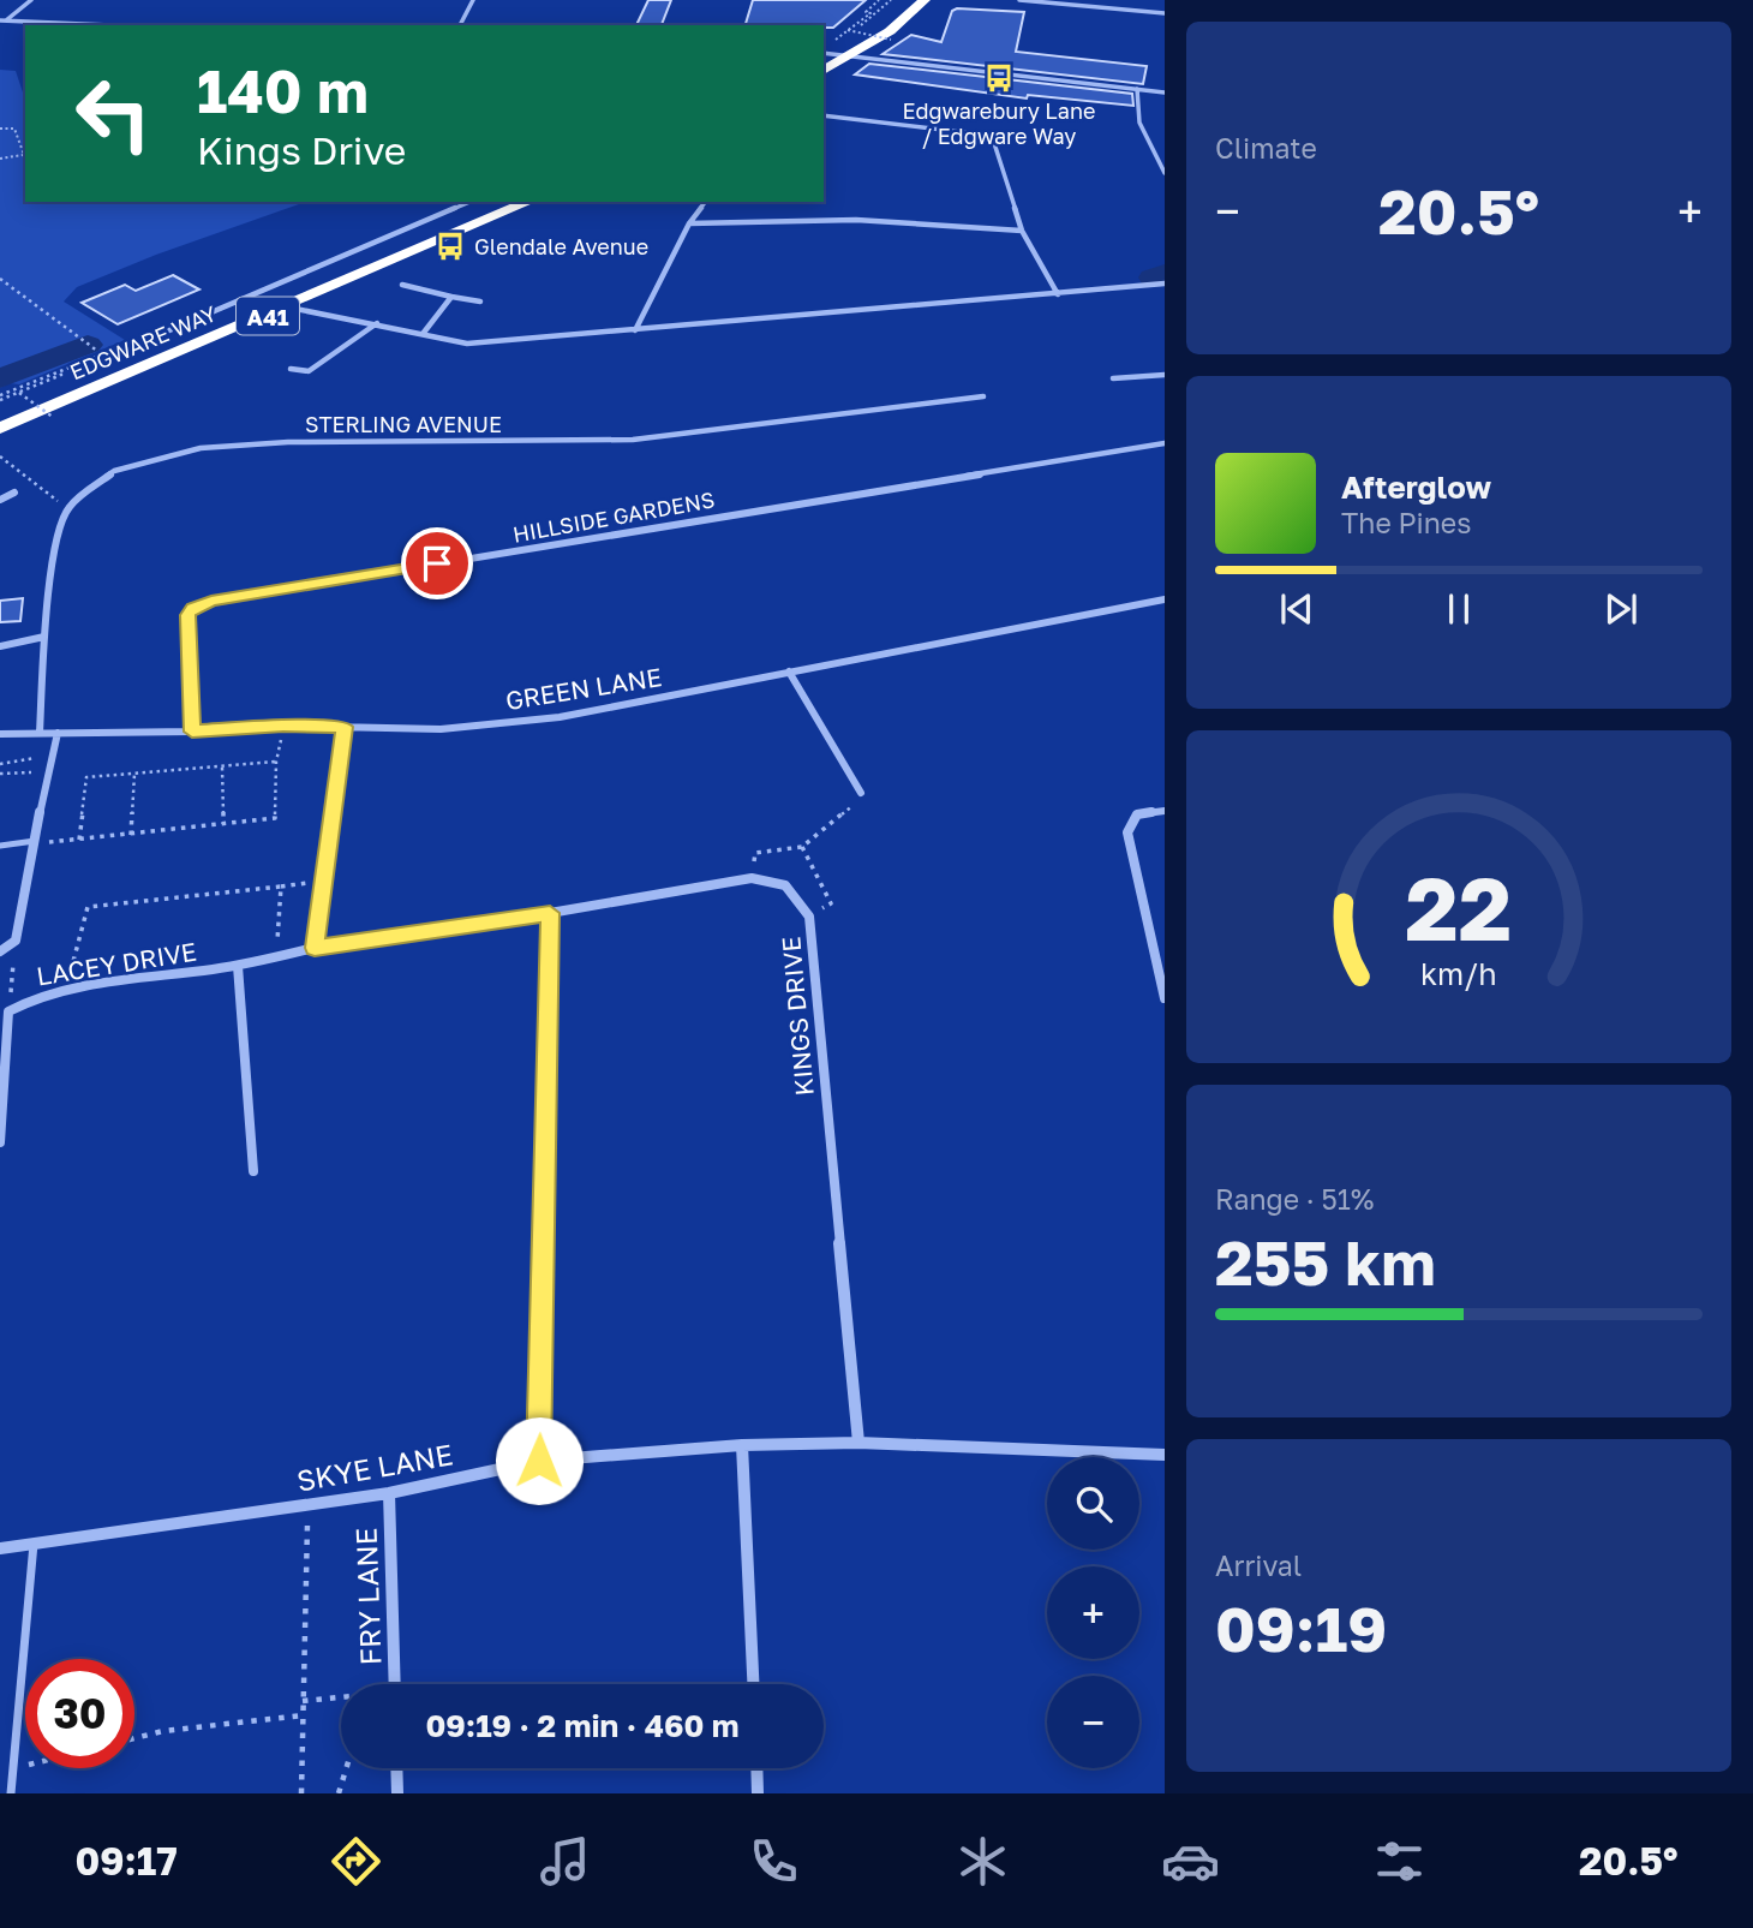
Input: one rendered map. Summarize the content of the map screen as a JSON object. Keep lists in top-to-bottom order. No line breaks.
{"streets":{"highway":["A41","EDGWARE WAY"],"street":["STERLING AVENUE","HILLSIDE GARDENS","GREEN LANE","LACEY DRIVE","KINGS DRIVE","SKYE LANE","FRY LANE"]},"crossings":[["HILLSIDE GARDENS","GREEN LANE"],["LACEY DRIVE","KINGS DRIVE"],["KINGS DRIVE","SKYE LANE"],["SKYE LANE","FRY LANE"]],"places":{"bus stop":["Edgwarebury Lane / Edgware Way","Glendale Avenue"]},"page":{"tile":["Climate",["Range · 51%","255 km"],["Arrival","09:19"]],"turn":["140 m","Kings Drive"],"heat":["−","20.5°","+"],"song":["Afterglow","The Pines"],"map_buttons":["+","−"],"limit":"30","trip":"09:19 · 2 min · 460 m","tabs":["09:17","20.5°"],"gauge":["22","km/h"]}}
